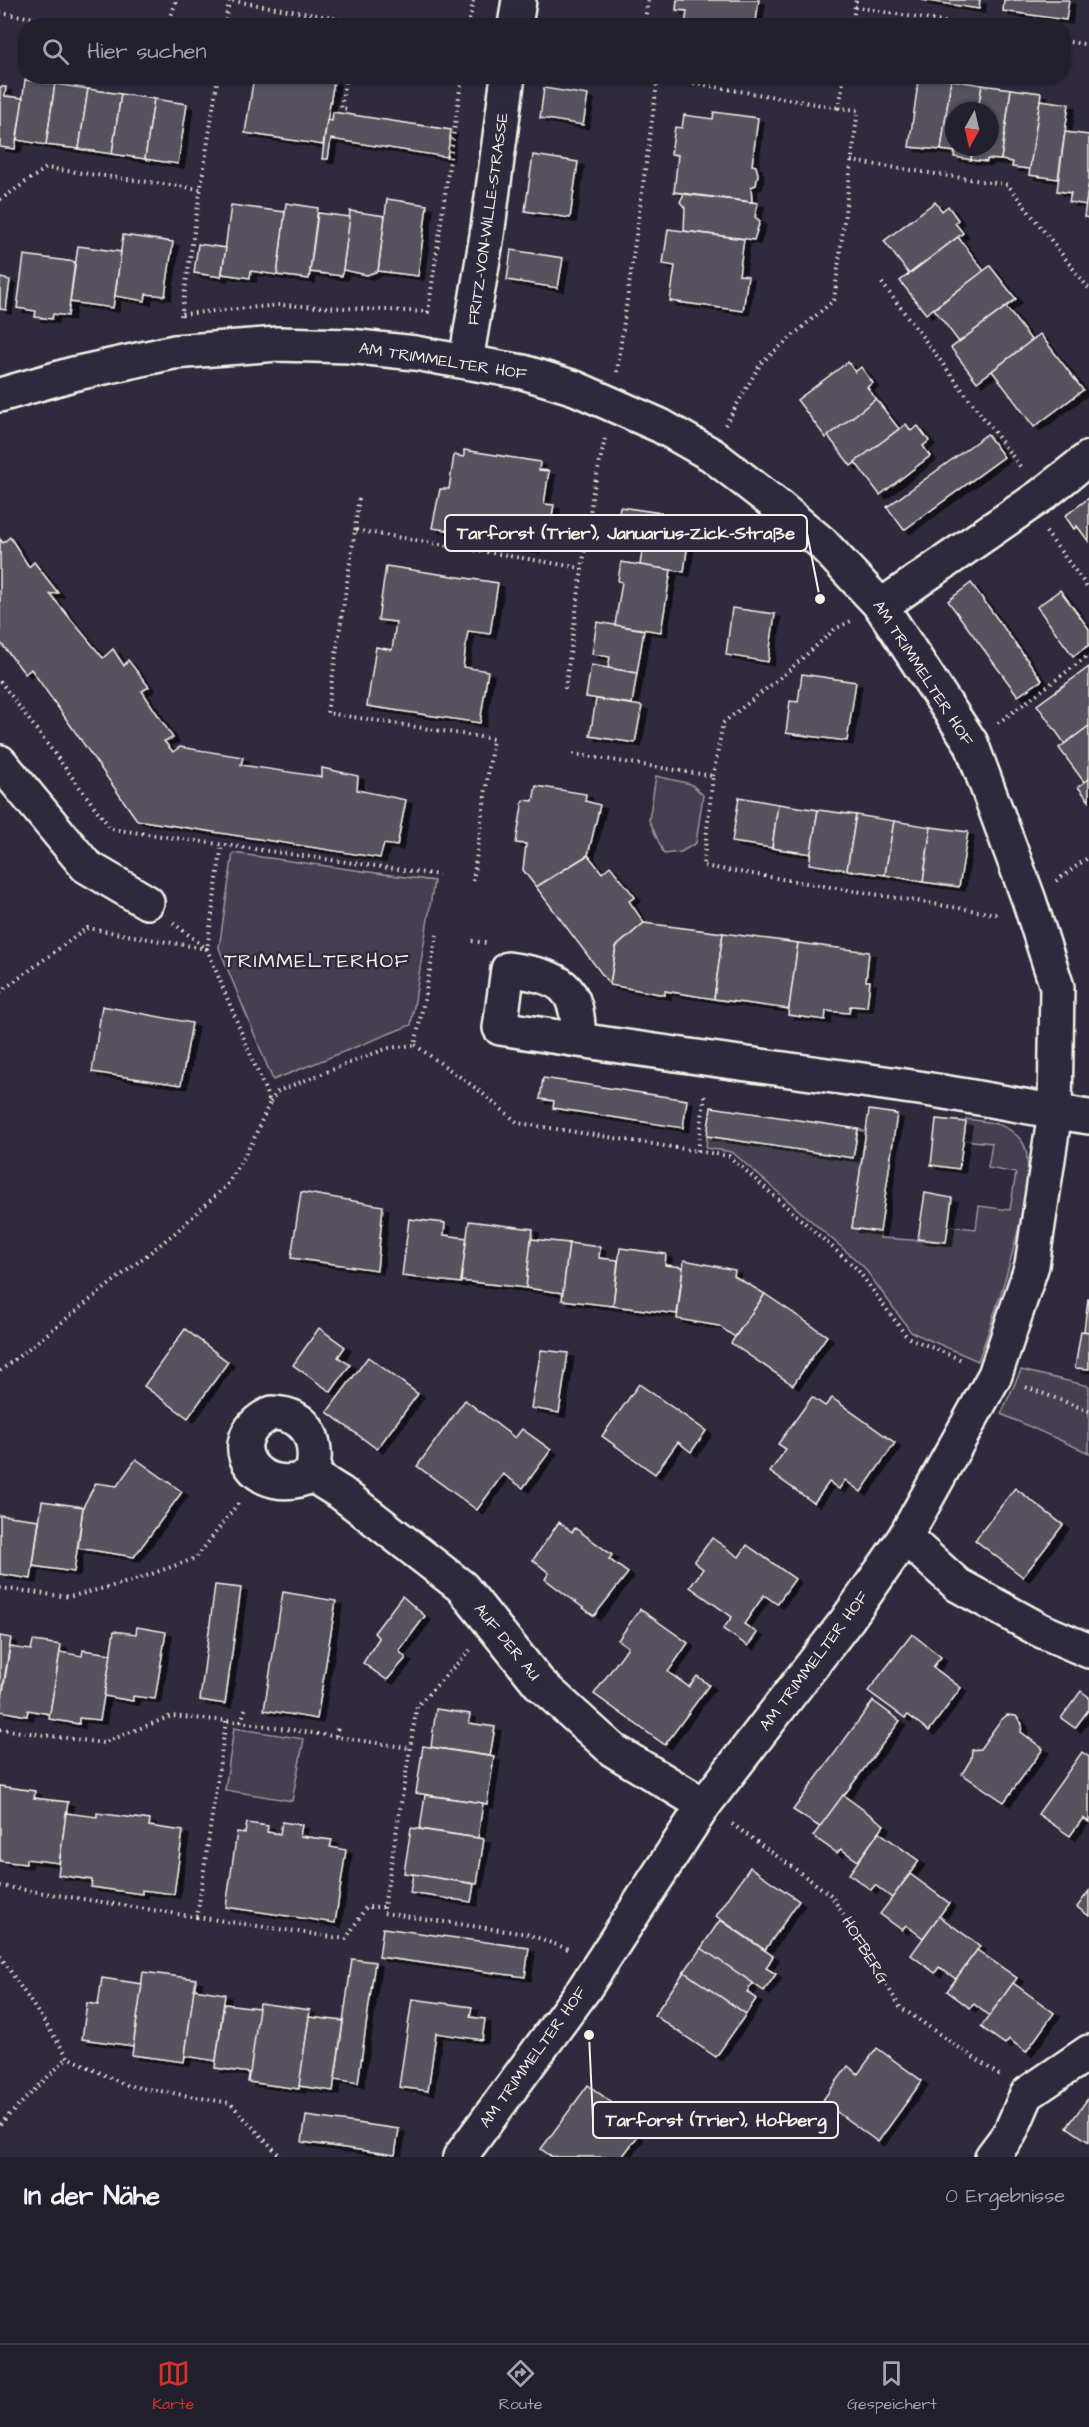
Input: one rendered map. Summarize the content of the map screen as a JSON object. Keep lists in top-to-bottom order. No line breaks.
{"streets":{"street":["FRITZ-VON-WILLE-STRASSE","AM TRIMMELTER HOF","AUF DER AU"],"path":["HOFBERG"]},"crossings":[["FRITZ-VON-WILLE-STRASSE","AM TRIMMELTER HOF"],["AM TRIMMELTER HOF","AUF DER AU"],["AM TRIMMELTER HOF","HOFBERG"],["AUF DER AU","HOFBERG"]],"districts":["TRIMMELTERHOF"],"places":["Tarforst (Trier), Januarius-Zick-Straße","Tarforst (Trier), Hofberg"],"north":"bottom","page":{"search":"Hier suchen","heading":["In der Nähe","0 Ergebnisse"],"nav":["Karte","Route","Gespeichert"]}}
